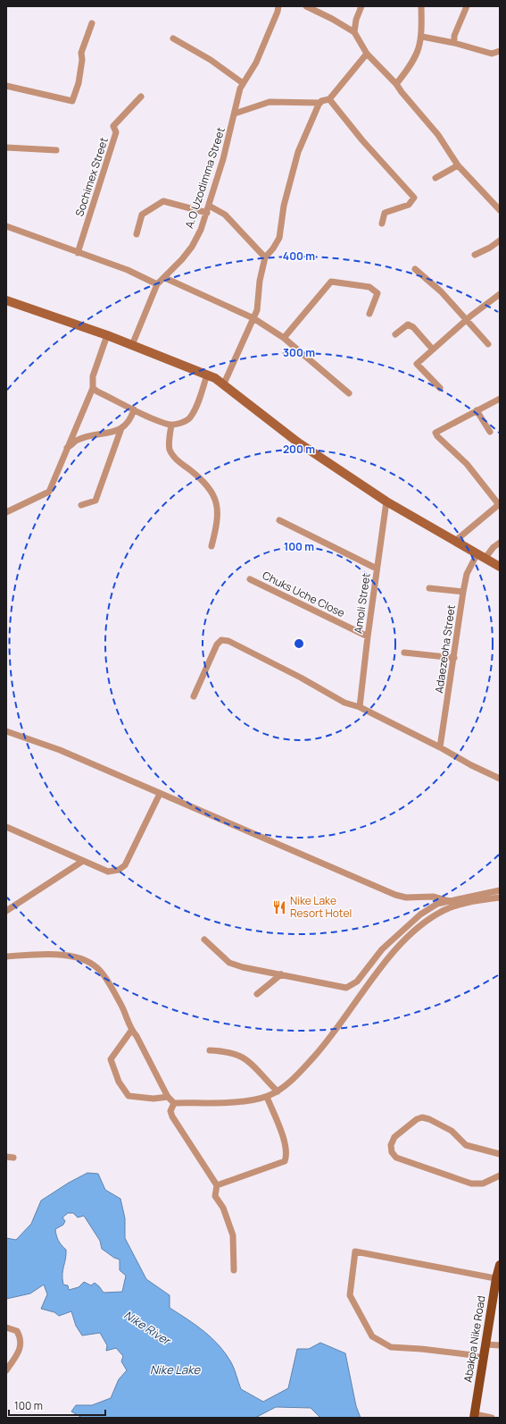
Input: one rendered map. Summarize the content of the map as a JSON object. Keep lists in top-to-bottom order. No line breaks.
{"streets":{"main road":["Abakpa Nike Road"],"street":["Sochimex Street","A.O Uzodimma Street","Chuks Uche Close","Amoli Street","Adaezeoha Street"]},"crossings":[["Chuks Uche Close","Amoli Street"]],"water":["Nike River","Nike Lake"],"places":{"restaurant":["Nike Lake Resort Hotel"]},"scale_bar":"100 m","rings":["400 m","300 m","200 m","100 m"]}
